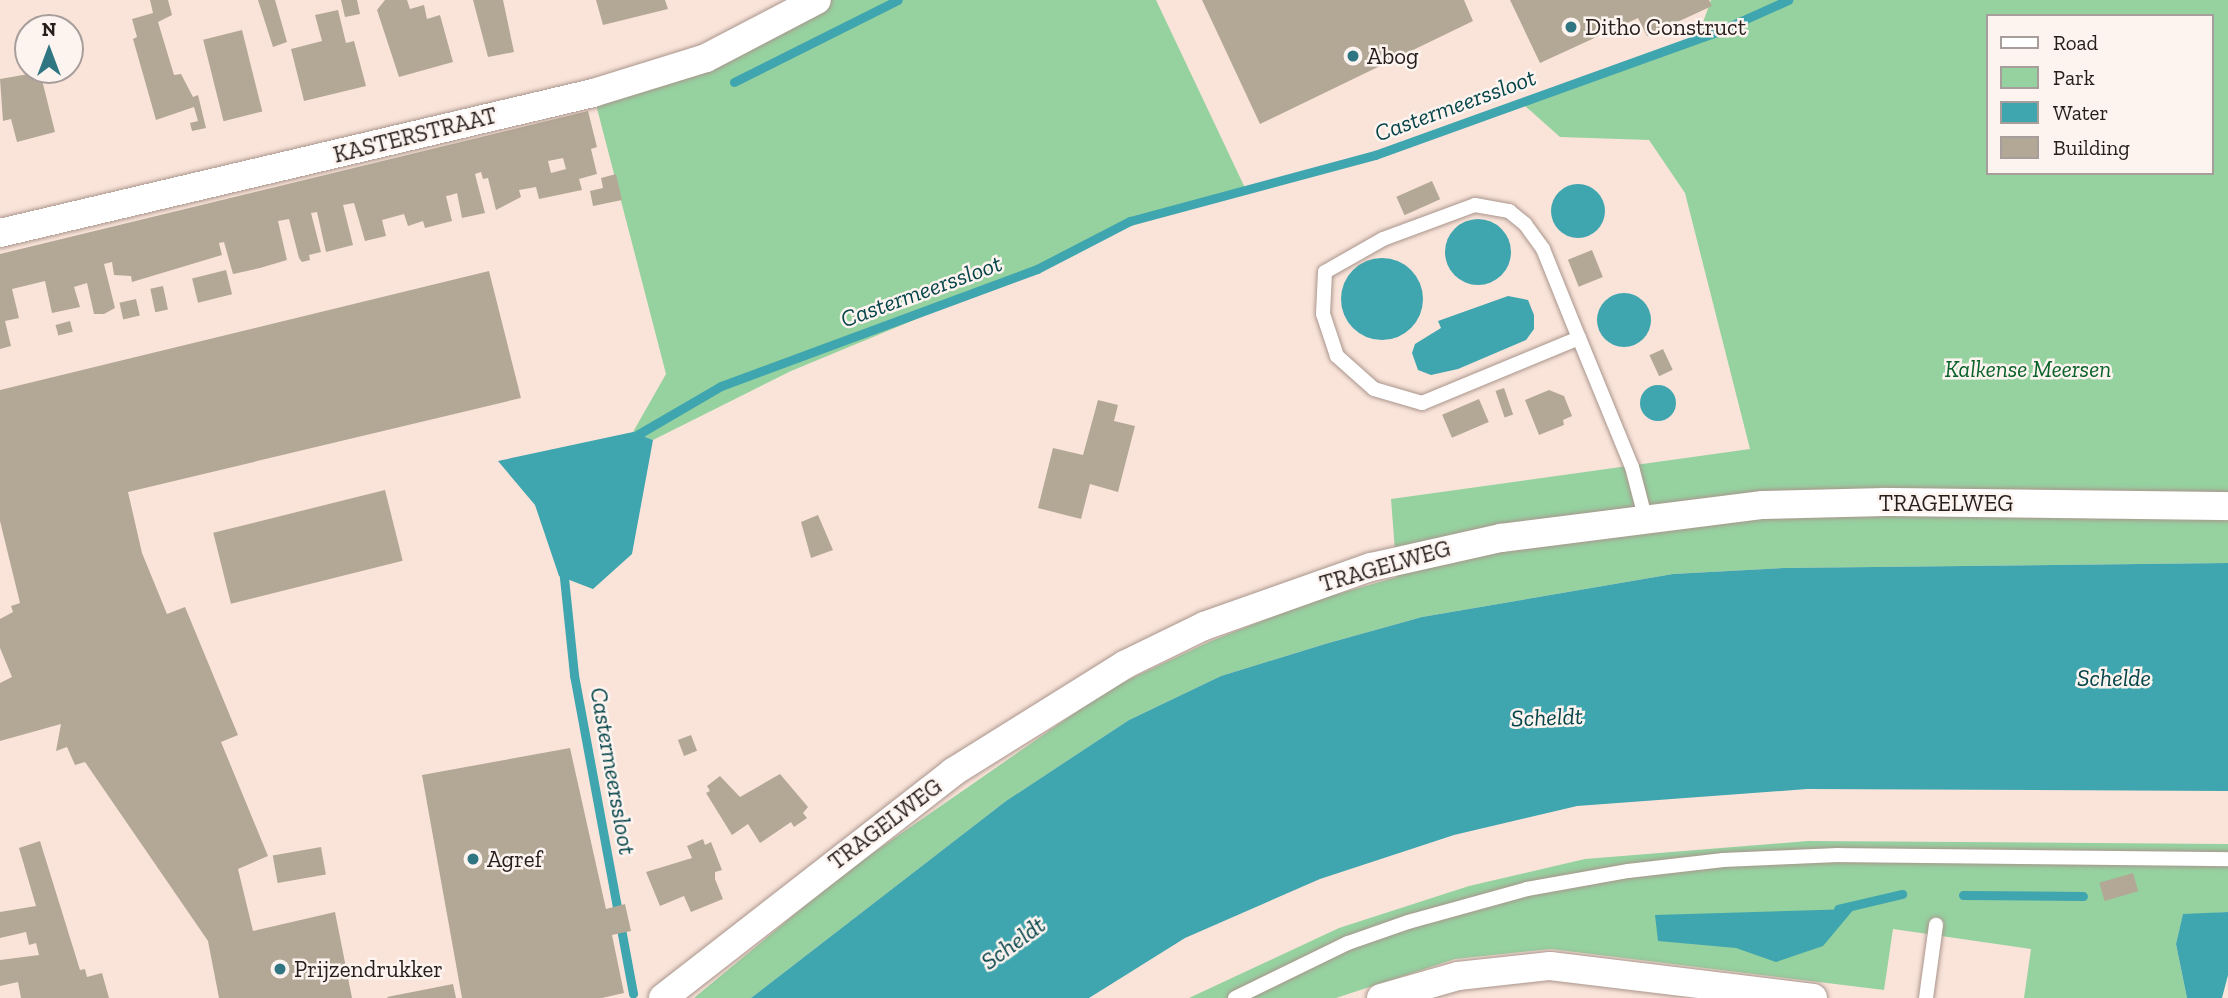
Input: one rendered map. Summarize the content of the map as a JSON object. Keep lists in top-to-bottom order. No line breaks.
{"streets":{"street":["KASTERSTRAAT","TRAGELWEG"]},"water":["Castermeerssloot","Schelde","Scheldt"],"parks":["Kalkense Meersen"],"places":["Ditho Construct","Abog","Agref","Prijzendrukker"],"legend":["Road","Park","Water","Building"],"north":"top"}
